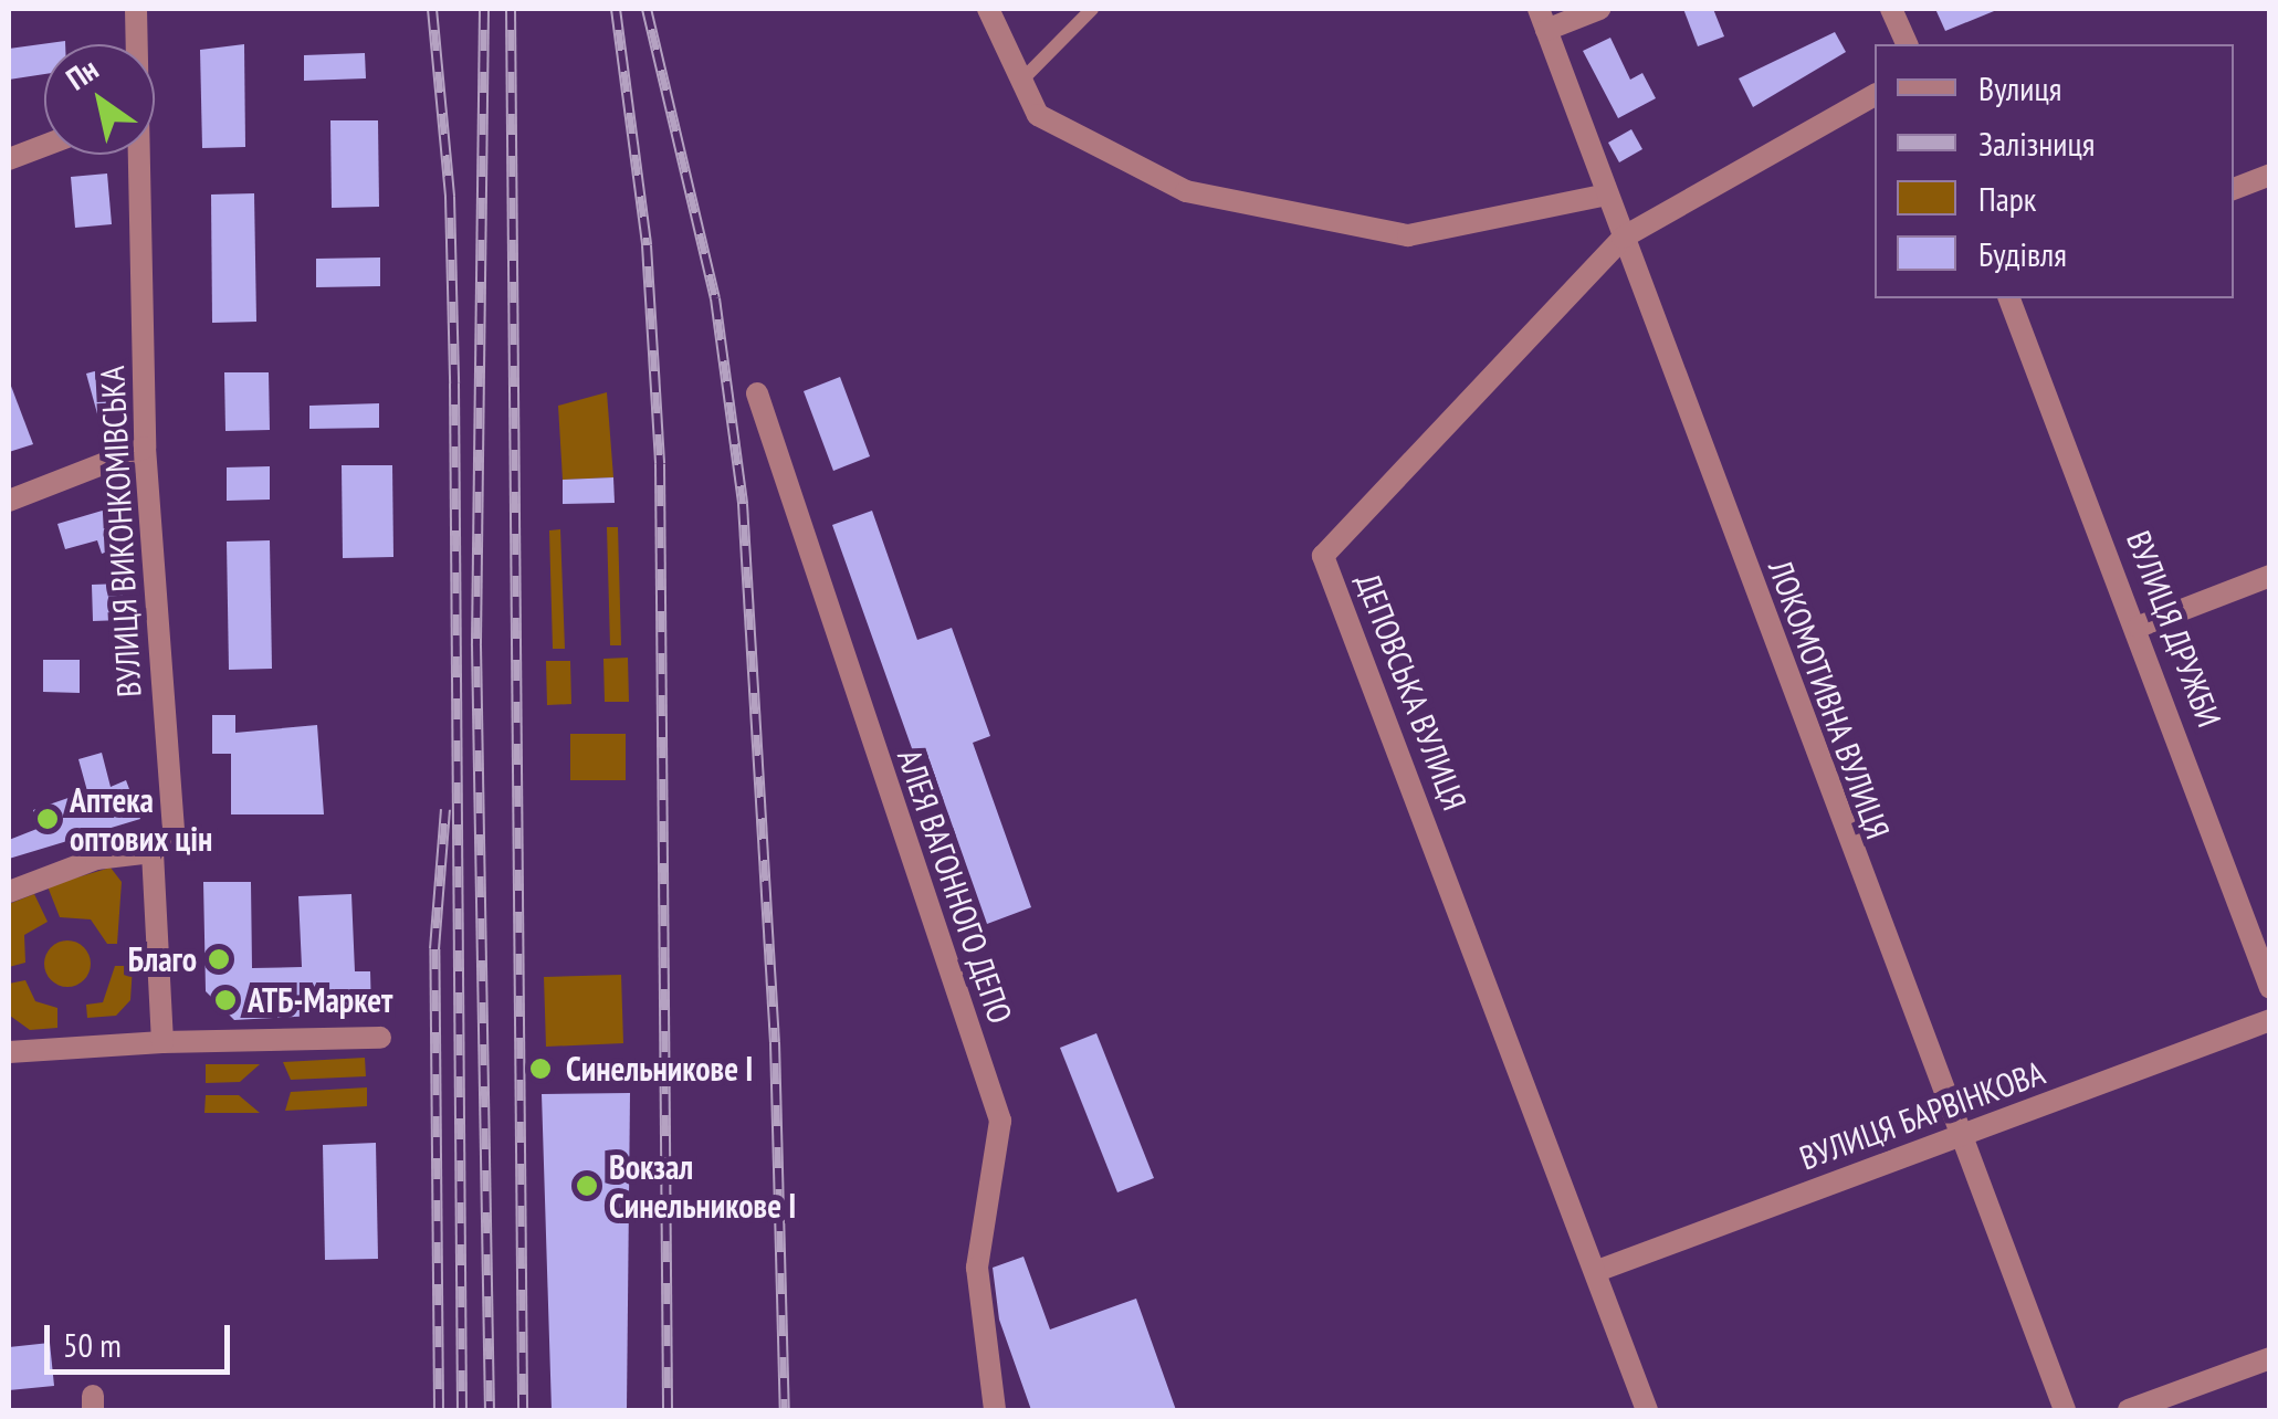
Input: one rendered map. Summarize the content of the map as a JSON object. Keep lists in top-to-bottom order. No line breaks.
{"streets":{"street":["ВУЛИЦЯ ВИКОНКОМІВСЬКА","ВУЛИЦЯ ДРУЖБИ","ДЕПОВСЬКА ВУЛИЦЯ","ЛОКОМОТИВНА ВУЛИЦЯ","АЛЕЯ ВАГОННОГО ДЕПО","ВУЛИЦЯ БАРВІНКОВА"]},"crossings":[["ДЕПОВСЬКА ВУЛИЦЯ","ЛОКОМОТИВНА ВУЛИЦЯ"],["ДЕПОВСЬКА ВУЛИЦЯ","ВУЛИЦЯ БАРВІНКОВА"],["ЛОКОМОТИВНА ВУЛИЦЯ","ВУЛИЦЯ БАРВІНКОВА"]],"places":["Аптека оптових цін","Благо","АТБ-Маркет","Синельникове І","Вокзал Синельникове І"],"legend":["Вулиця","Залізниця","Парк","Будівля"],"scale_bar":"50 m","north":"top left"}
